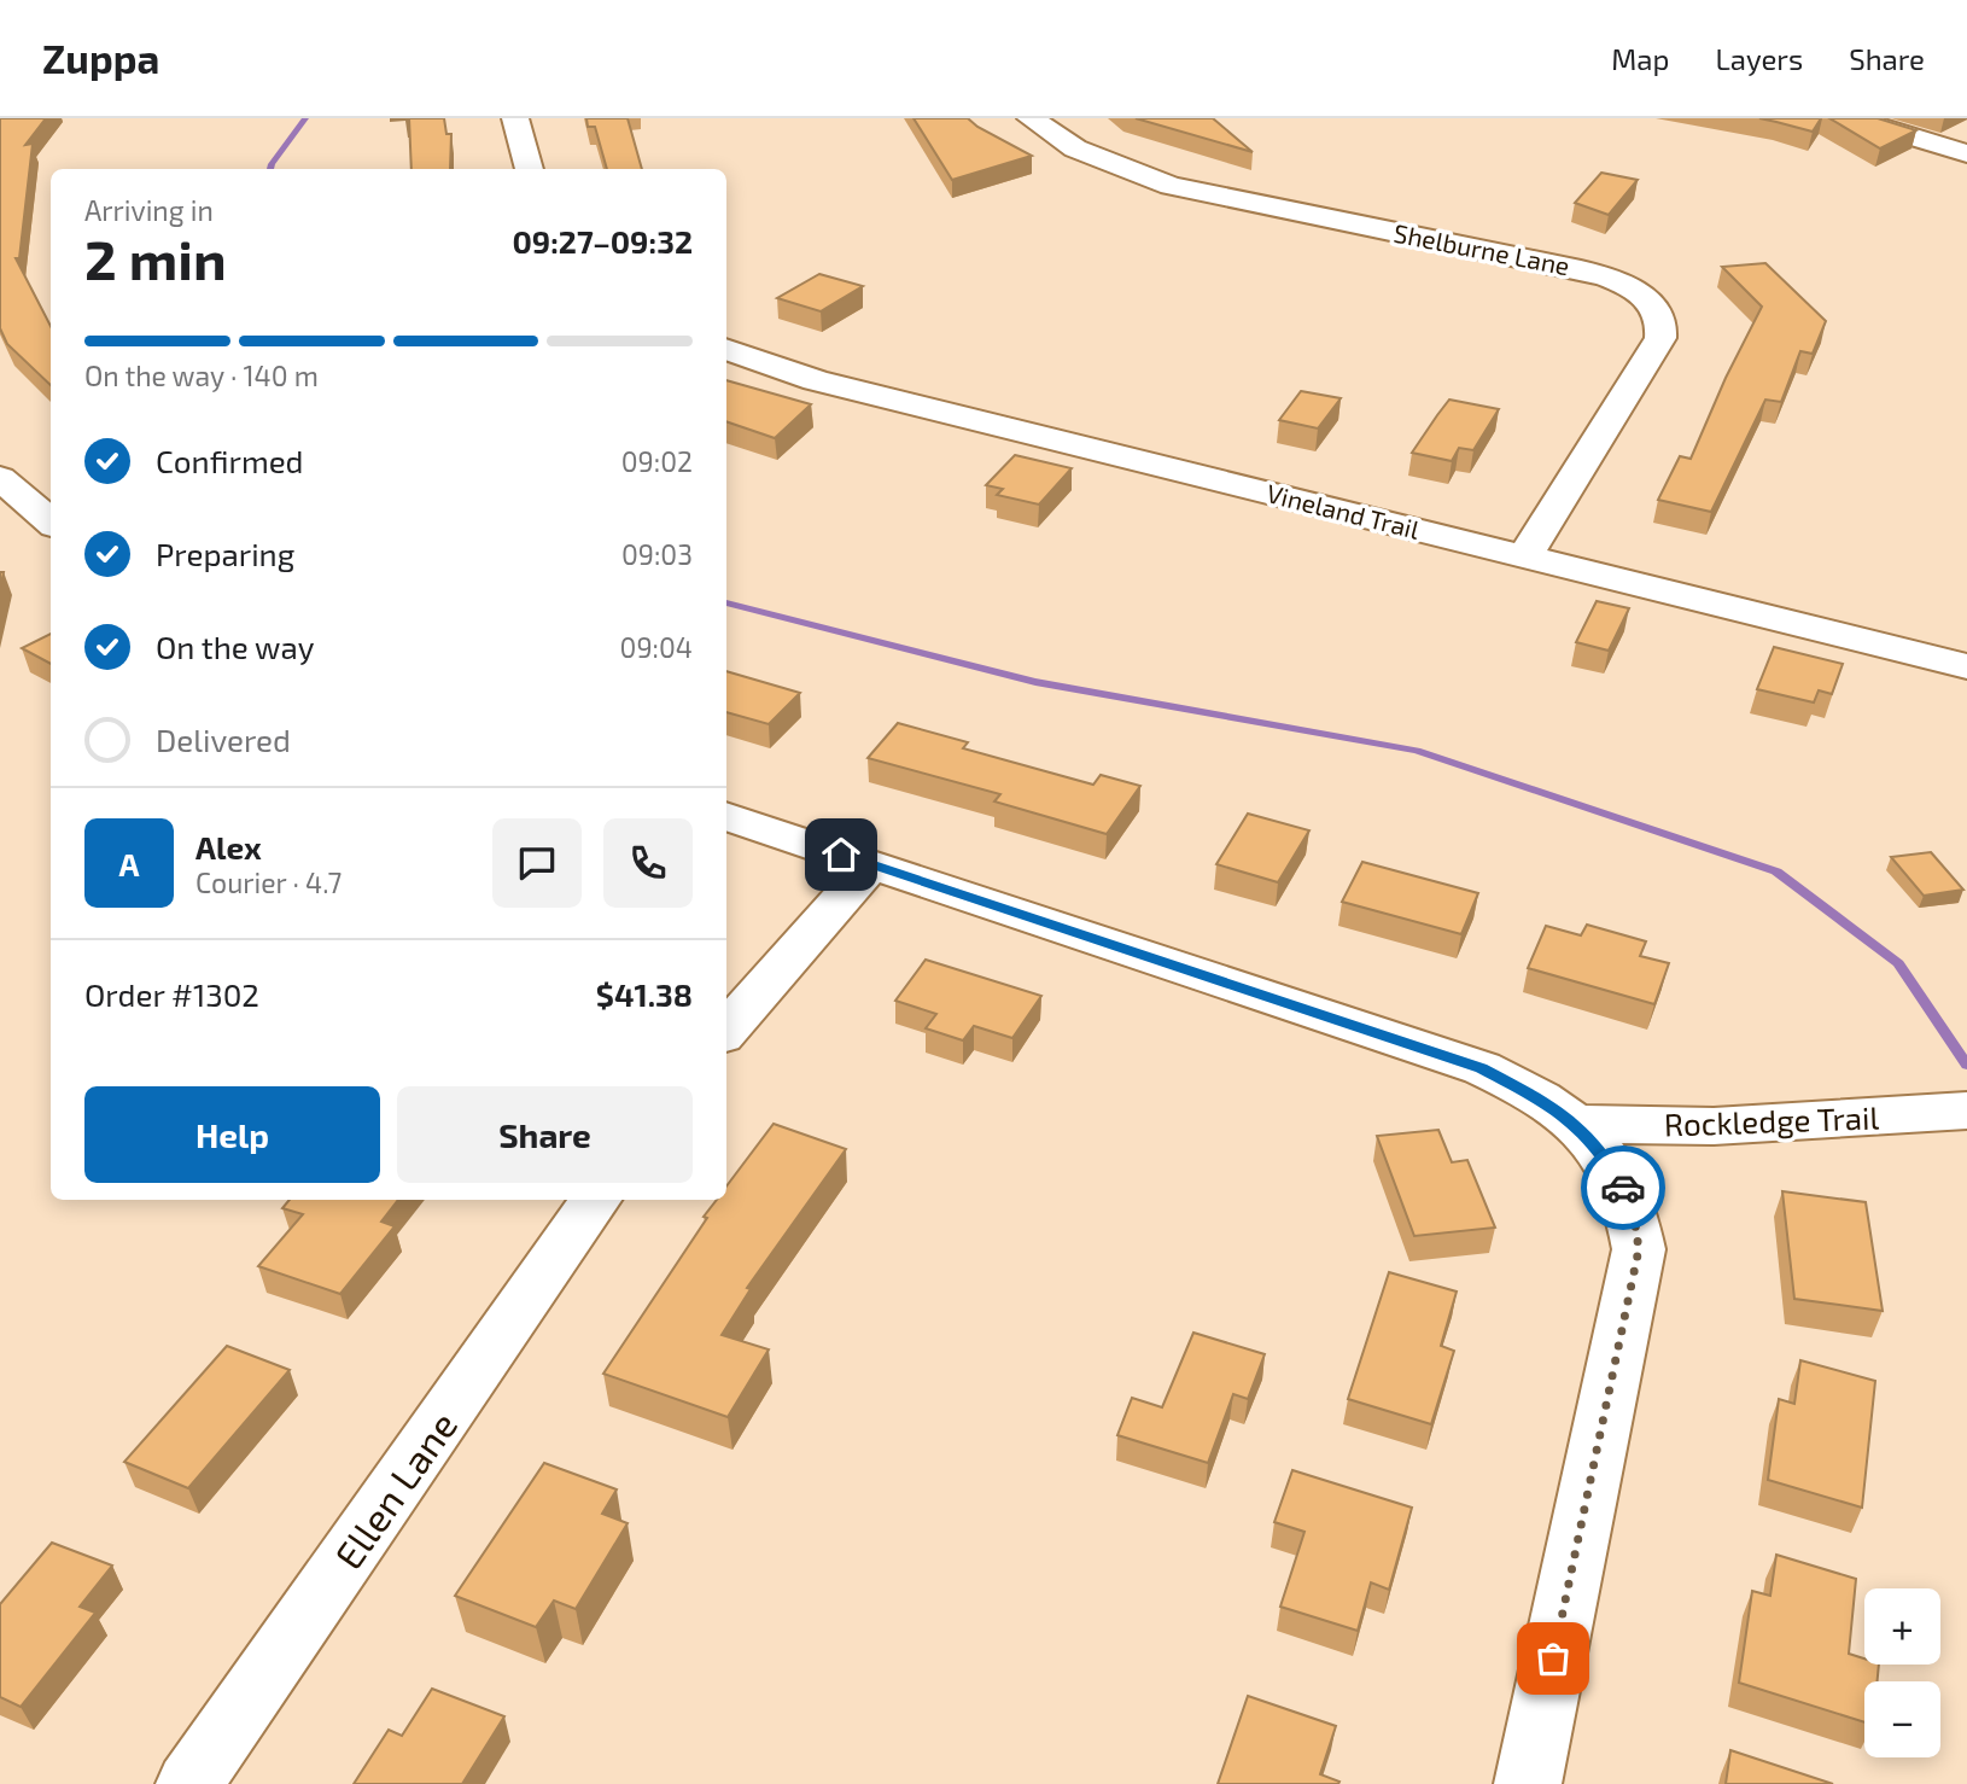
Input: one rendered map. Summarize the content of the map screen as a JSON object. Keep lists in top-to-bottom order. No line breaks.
{"streets":{"street":["Shelburne Lane","Vineland Trail","Rockledge Trail","Ellen Lane"]},"crossings":[["Shelburne Lane","Vineland Trail"]],"page":{"header":"Zuppa","nav":["Map","Layers","Share"],"heading":["2 min","Arriving in","09:27–09:32"],"panel":["Alex","Courier · 4.7","Order #1302","$41.38"],"bar":"On the way · 140 m","list":[["Confirmed","09:02"],["Preparing","09:03"],["On the way","09:04"],"Delivered"],"round":"A","buttons":["Help","Share"],"map_buttons":["+","−"]}}
